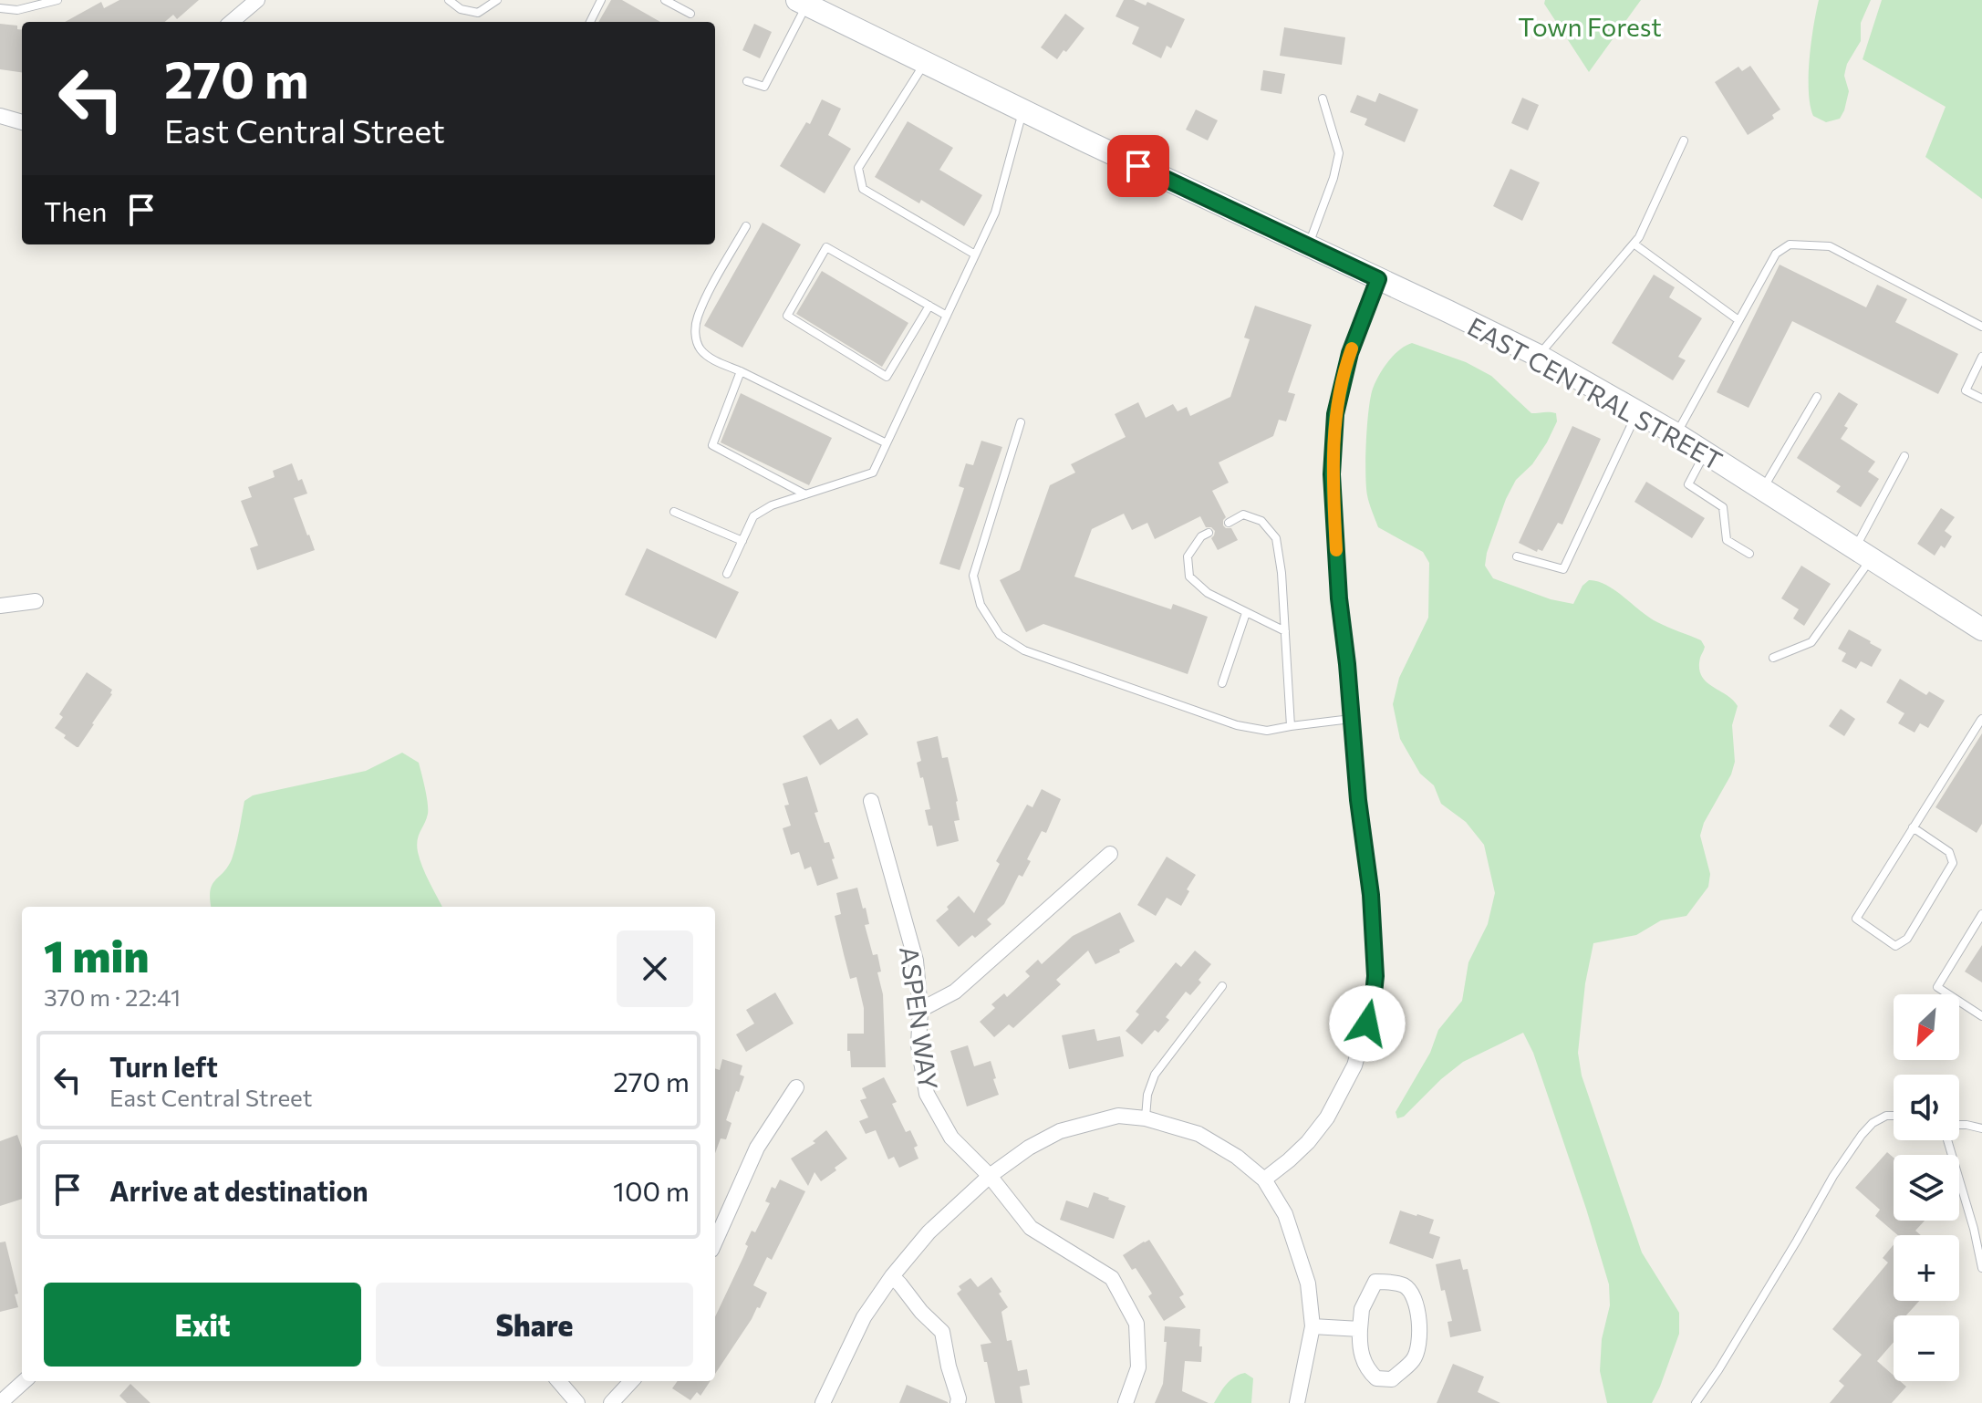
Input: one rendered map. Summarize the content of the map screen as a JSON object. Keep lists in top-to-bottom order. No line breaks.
{"streets":{"main road":["EAST CENTRAL STREET"],"street":["ASPEN WAY"]},"parks":["Town Forest"],"north":"bottom left","page":{"turn":["270 m","East Central Street"],"then":"Then","heading":["1 min","370 m · 22:41"],"map_buttons":["+","−"],"list":[{"name":"Turn left","note":"East Central Street","value":"270 m"},{"name":"Arrive at destination","value":"100 m"}],"buttons":["Exit","Share"]}}
